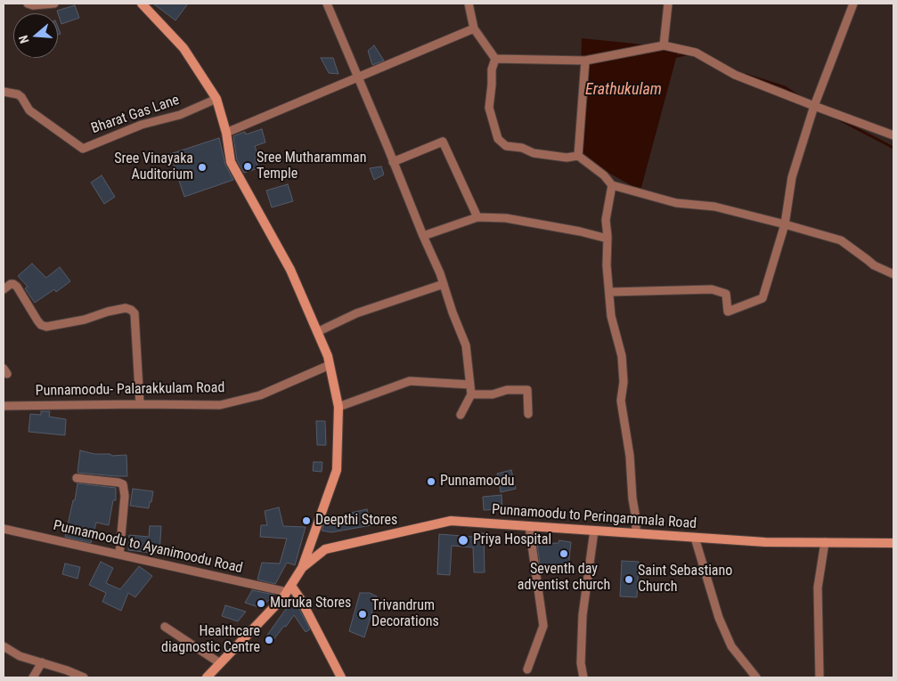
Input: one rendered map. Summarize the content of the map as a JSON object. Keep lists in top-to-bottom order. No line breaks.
{"streets":{"main road":["Punnamoodu to Peringammala Road"],"street":["Bharat Gas Lane","Punnamoodu- Palarakkulam Road","Punnamoodu to Ayanimoodu Road"]},"water":["Erathukulam"],"places":["Sree Mutharamman Temple","Sree Vinayaka Auditorium","Punnamoodu","Deepthi Stores","Priya Hospital","Seventh day adventist church","Saint Sebastiano Church","Muruka Stores","Trivandrum Decorations","Healthcare diagnostic Centre"],"north":"left"}
